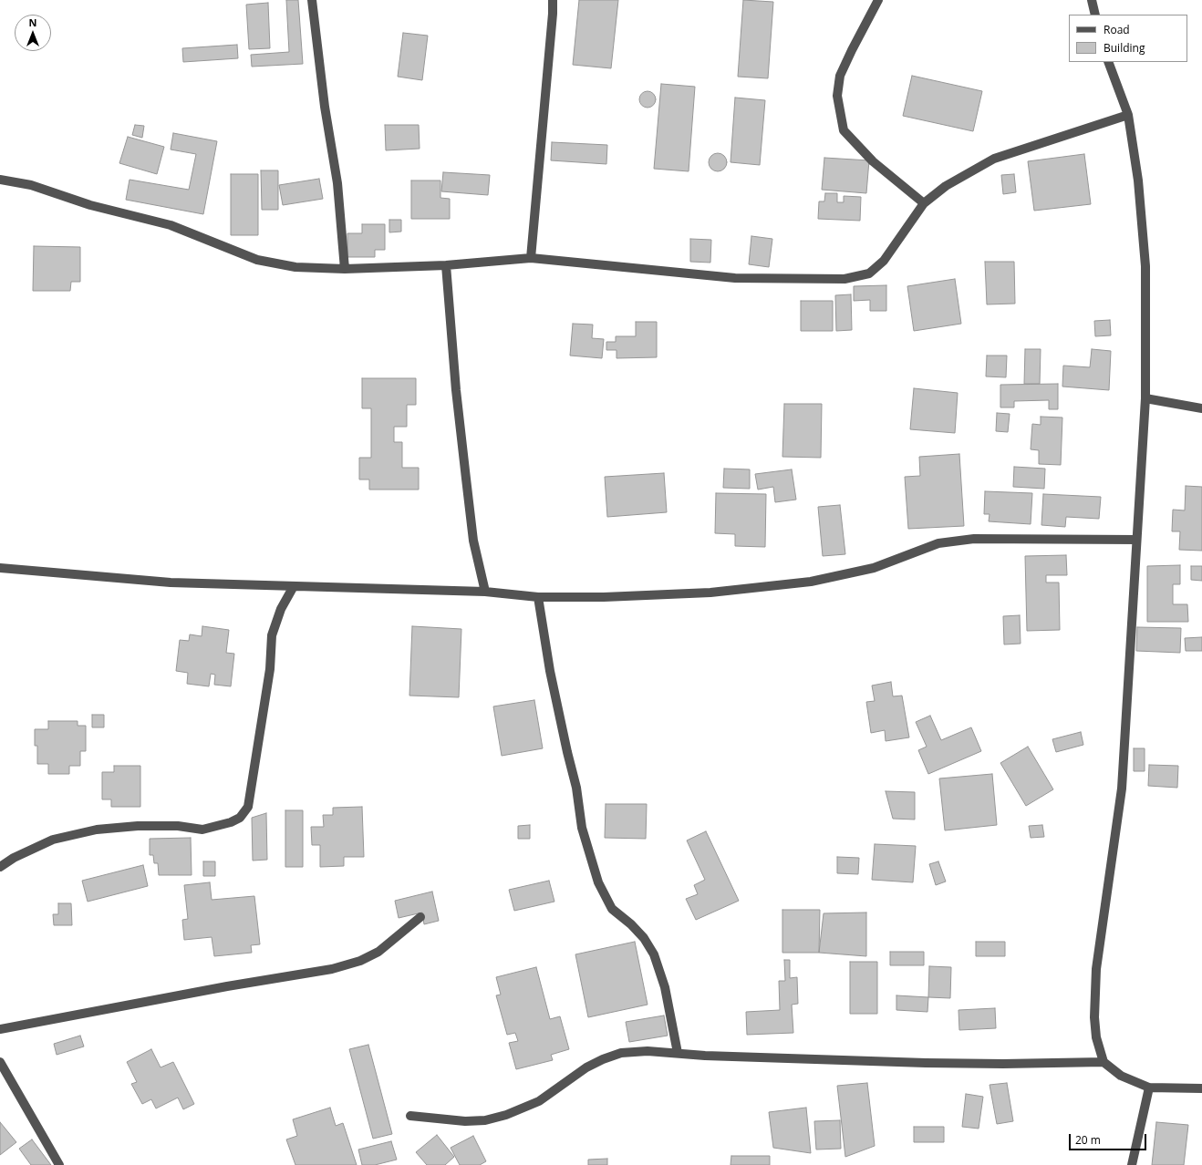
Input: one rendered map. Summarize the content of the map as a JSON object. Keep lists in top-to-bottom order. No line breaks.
{"legend":["Road","Building"],"scale_bar":"20 m","north":"top"}
